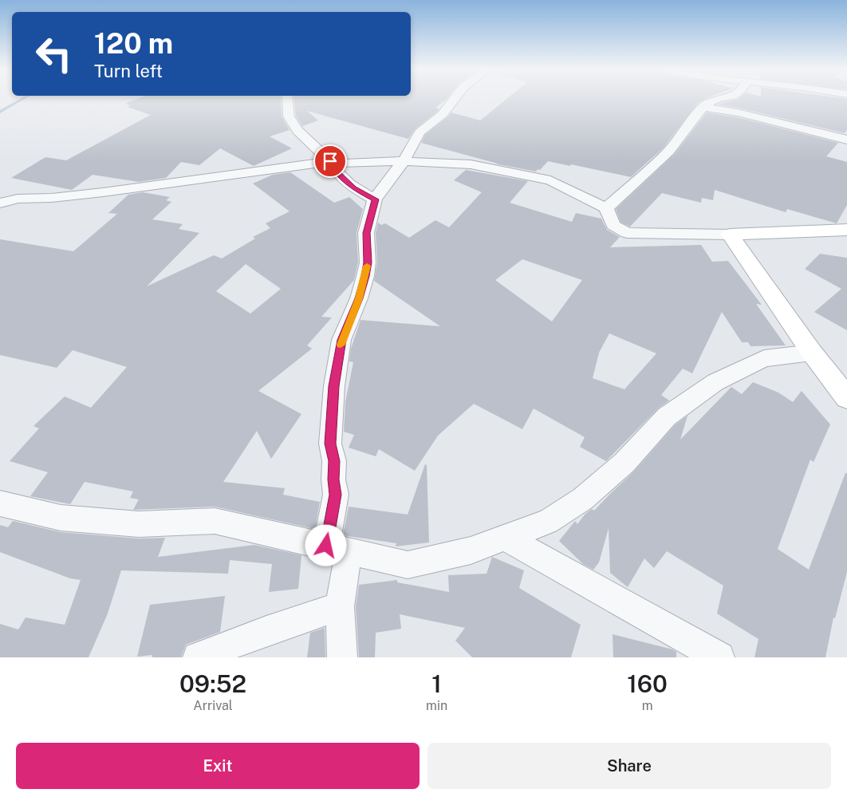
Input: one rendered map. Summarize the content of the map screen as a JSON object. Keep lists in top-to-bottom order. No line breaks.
{"page":{"turn":["120 m","Turn left"],"eta":["09:52","Arrival","1","min","160","m"],"buttons":["Exit","Share"]}}
